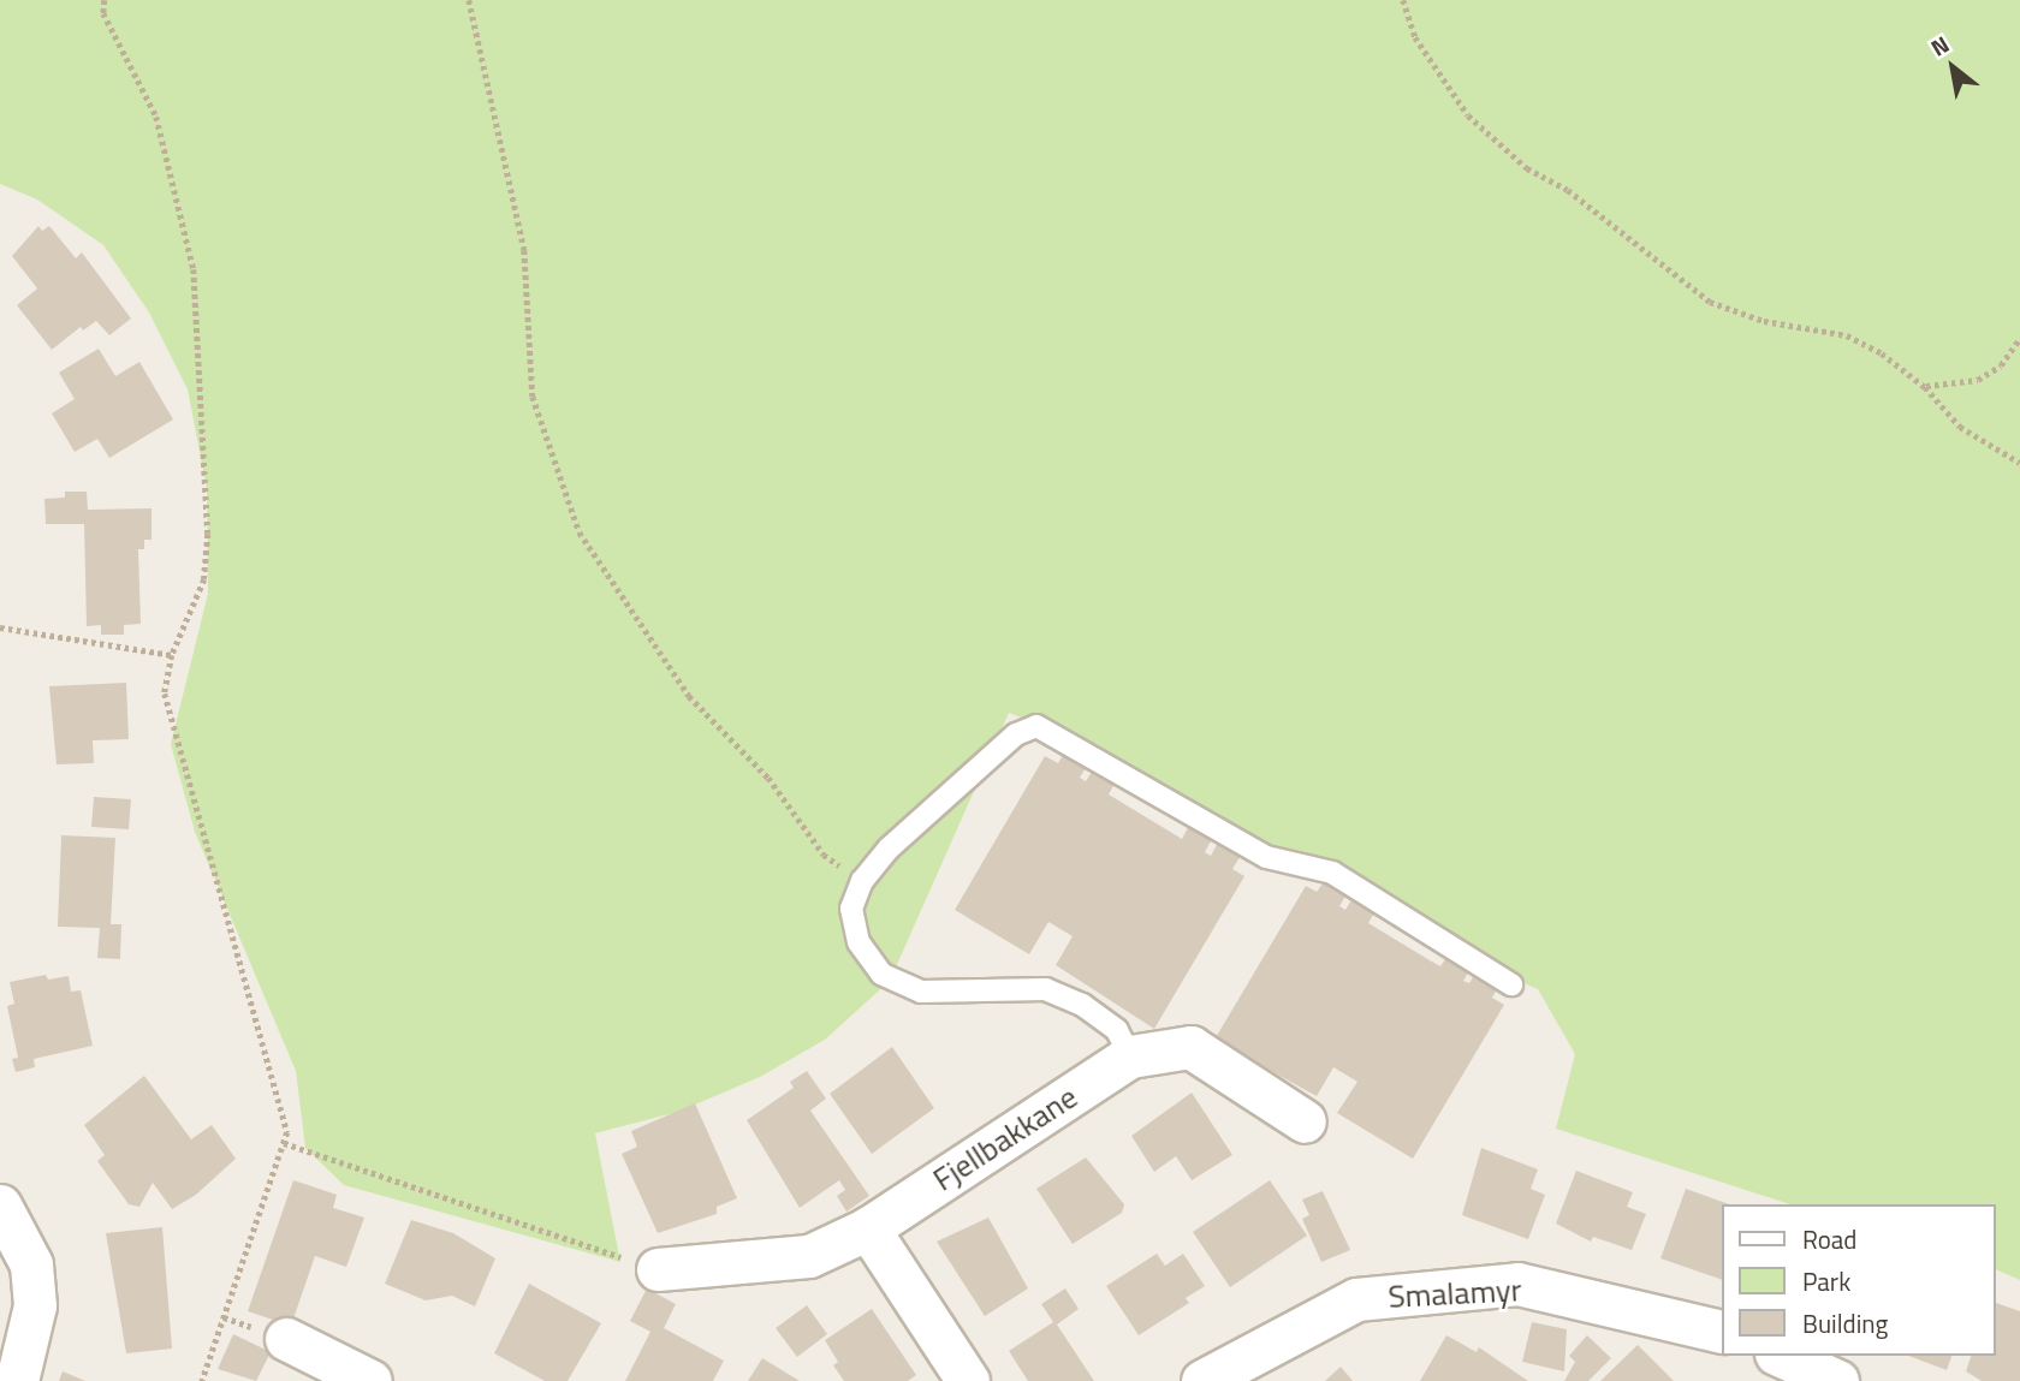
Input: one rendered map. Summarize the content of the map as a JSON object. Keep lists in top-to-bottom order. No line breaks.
{"streets":{"street":["Fjellbakkane","Smalamyr"]},"legend":["Road","Park","Building"],"north":"top left"}
